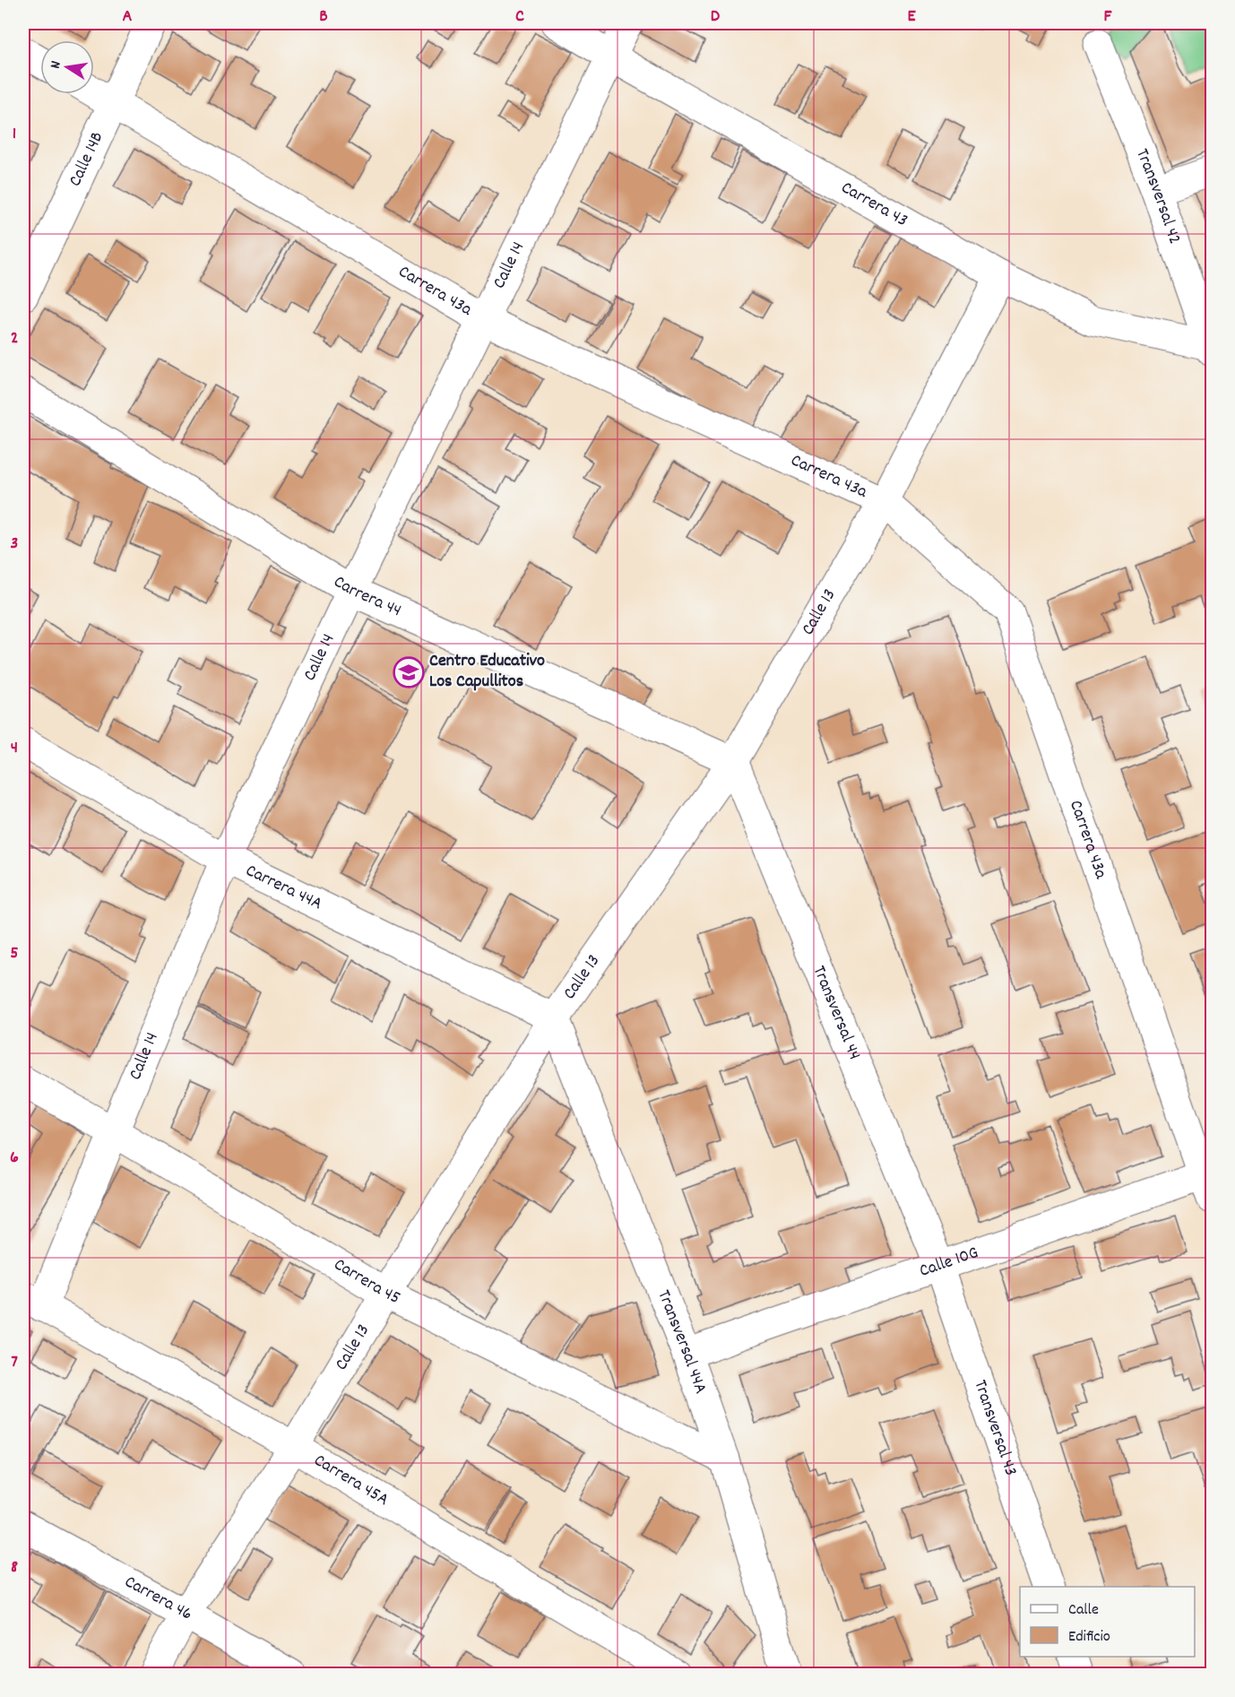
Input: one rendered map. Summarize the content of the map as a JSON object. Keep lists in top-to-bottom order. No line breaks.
{"streets":{"street":["Calle 14B","Transversal 42","Carrera 43","Calle 14","Carrera 43a","Carrera 44","Calle 13","Carrera 44A","Transversal 44","Calle 10G","Carrera 45","Transversal 44A","Transversal 43","Carrera 45A","Carrera 46"]},"crossings":[["Calle 14B","Carrera 43a"],["Transversal 42","Carrera 43"],["Carrera 43","Calle 14"],["Carrera 43","Calle 13"],["Calle 14","Carrera 43a"],["Calle 14","Carrera 44"],["Calle 14","Carrera 44A"],["Calle 14","Carrera 45"],["Calle 14","Carrera 45A"],["Carrera 43a","Calle 13"],["Carrera 43a","Calle 10G"],["Carrera 44","Calle 13"],["Carrera 44","Transversal 44"],["Calle 13","Carrera 44A"],["Calle 13","Transversal 44"],["Calle 13","Carrera 45"],["Calle 13","Transversal 44A"],["Calle 13","Carrera 45A"],["Calle 13","Carrera 46"],["Carrera 44A","Transversal 44A"],["Transversal 44","Calle 10G"],["Transversal 44","Transversal 43"],["Calle 10G","Transversal 44A"],["Calle 10G","Transversal 43"],["Carrera 45","Transversal 44A"]],"places":{"school or university":["Centro Educativo Los Capullitos"]},"legend":["Calle","Edificio"],"north":"left","grid":{"columns":["A","B","C","D","E","F"],"rows":["1","2","3","4","5","6","7","8"]}}
